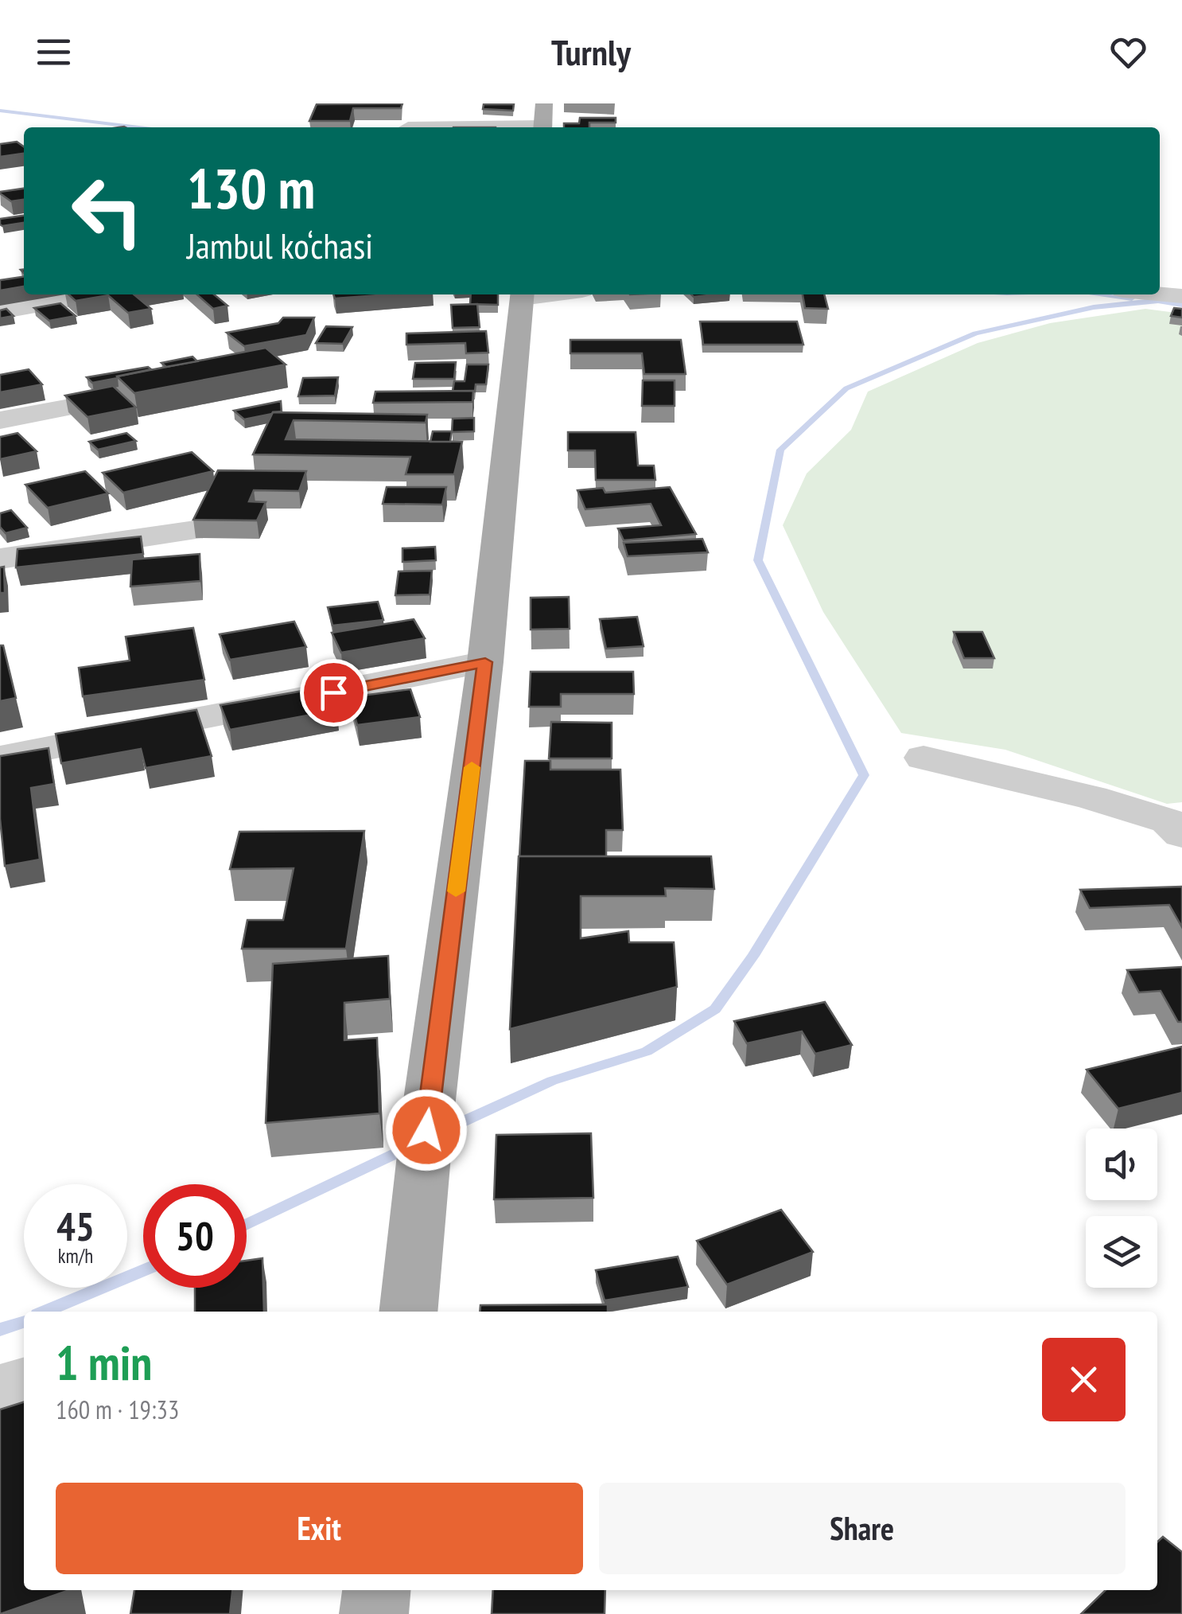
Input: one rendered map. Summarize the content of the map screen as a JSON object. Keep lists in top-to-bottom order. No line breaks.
{"page":{"header":"Turnly","turn":["130 m","Jambul ko‘chasi"],"speed":"45 km/h","limit":"50","heading":["1 min","160 m · 19:33"],"buttons":["Exit","Share"]}}
